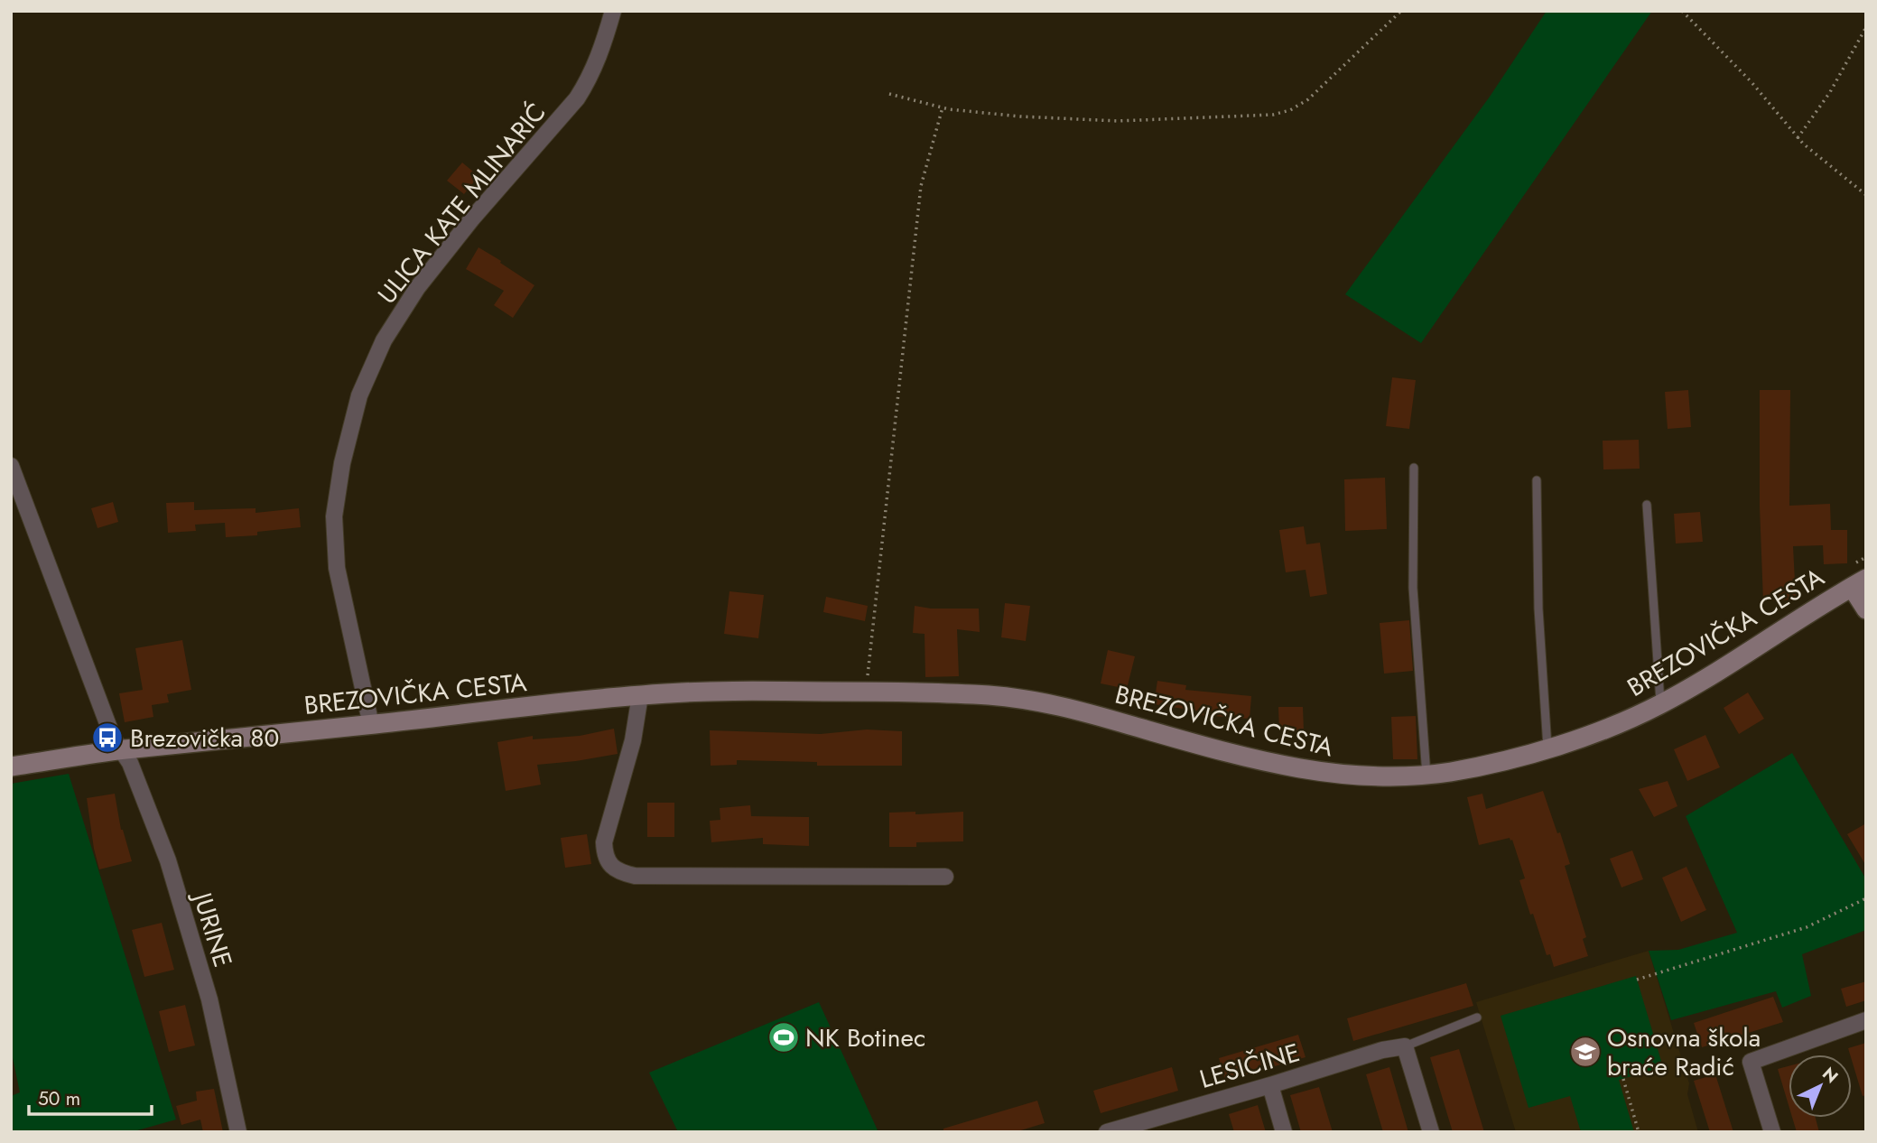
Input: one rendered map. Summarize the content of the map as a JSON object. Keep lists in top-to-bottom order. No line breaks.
{"streets":{"main road":["BREZOVIČKA CESTA"],"street":["ULICA KATE MLINARIĆ","JURINE","LESIČINE"]},"crossings":[["ULICA KATE MLINARIĆ","BREZOVIČKA CESTA"],["BREZOVIČKA CESTA","JURINE"]],"places":{"bus stop":["Brezovička 80"],"sports":["NK Botinec"],"school or university":["Osnovna škola braće Radić"]},"scale_bar":"50 m","north":"top right"}
